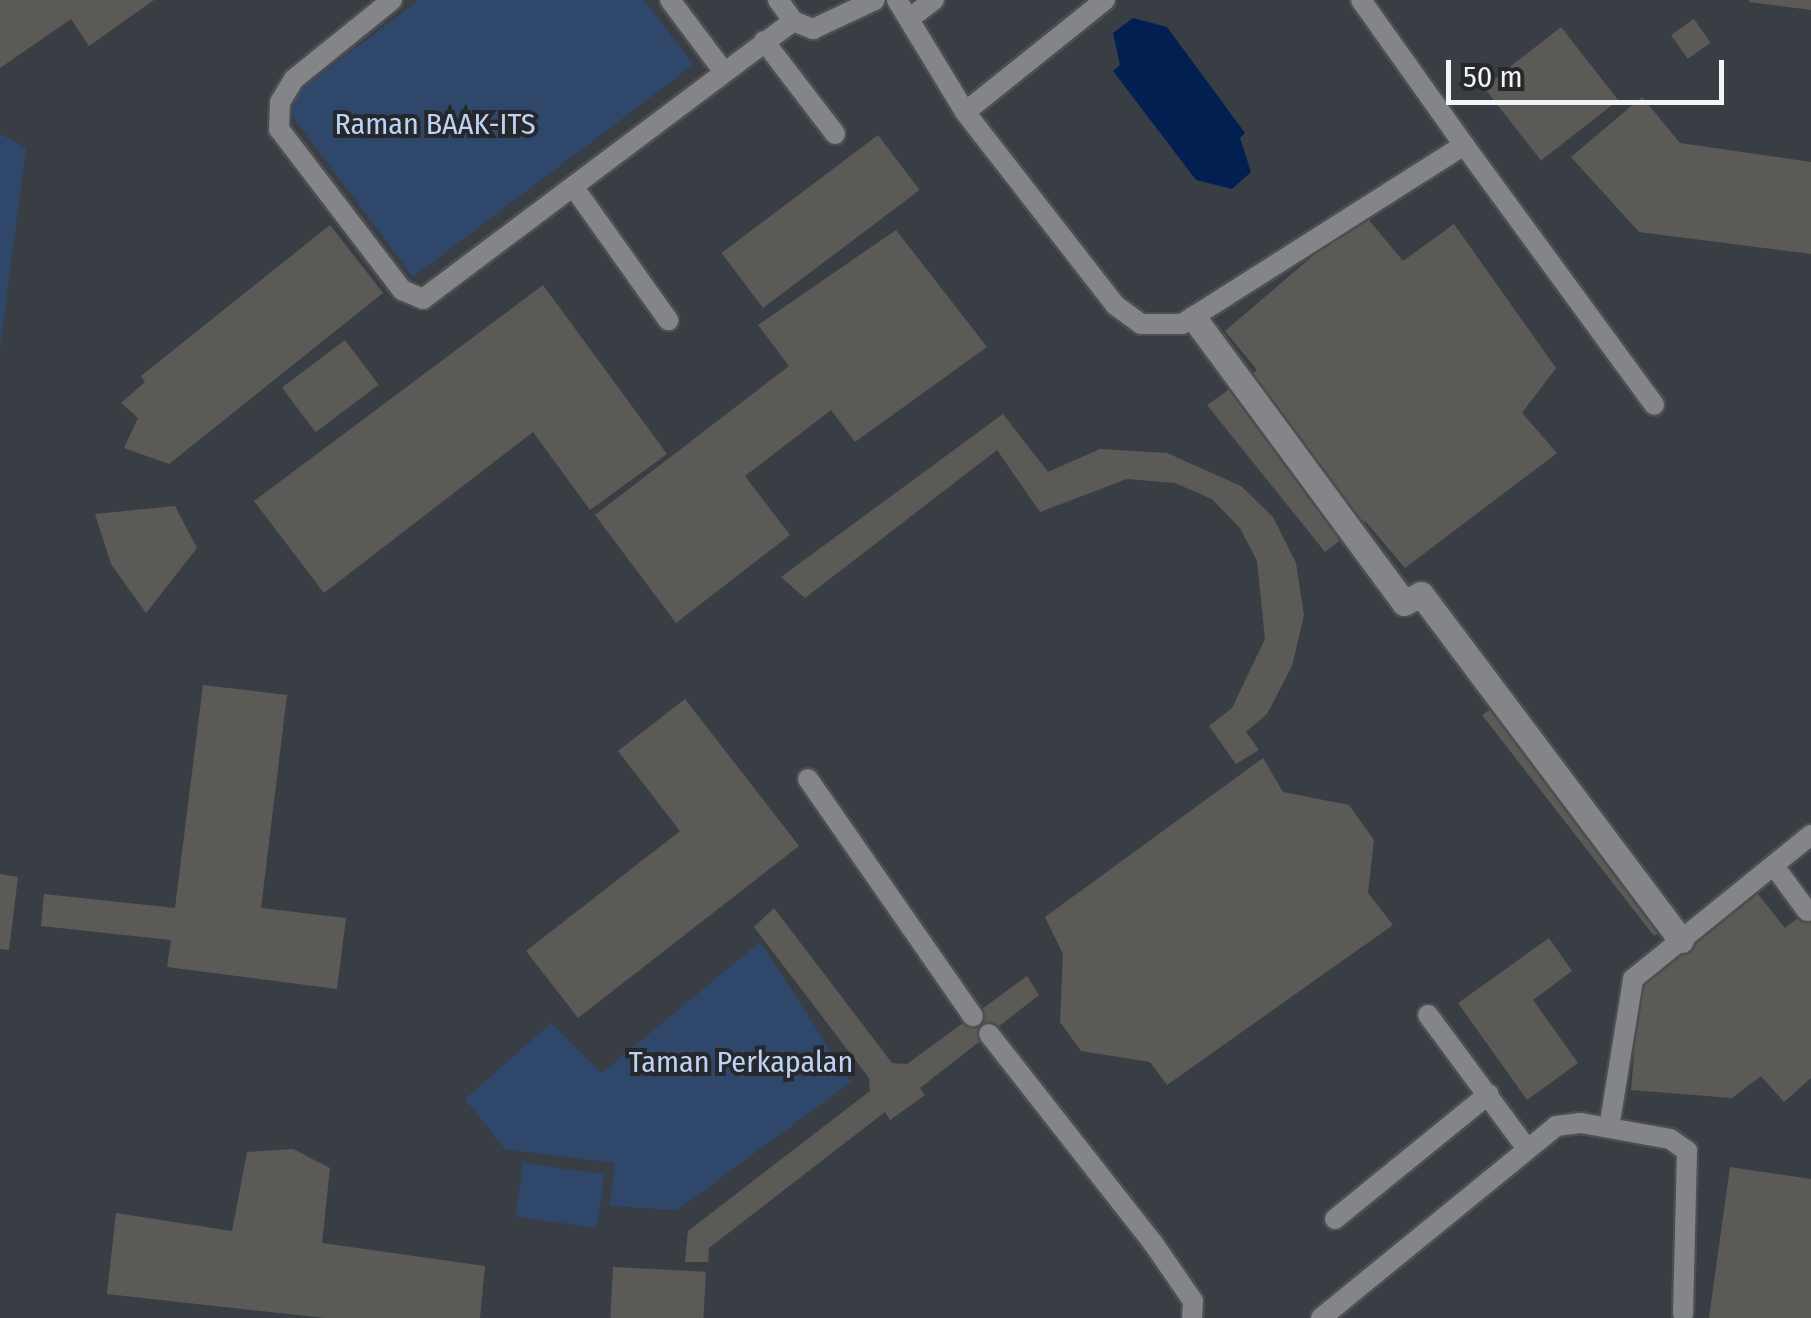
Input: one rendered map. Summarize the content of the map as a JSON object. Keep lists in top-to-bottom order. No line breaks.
{"parks":["Raman BAAK-ITS","Taman Perkapalan"],"scale_bar":"50 m"}
